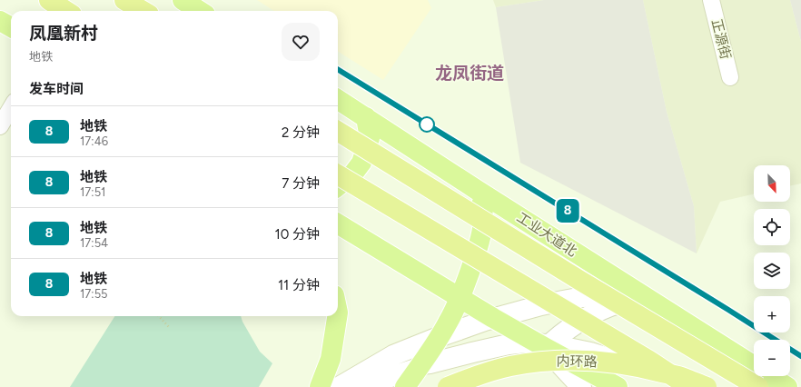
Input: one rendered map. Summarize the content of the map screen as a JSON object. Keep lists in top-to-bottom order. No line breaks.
{"streets":{"highway":["内环路"],"main road":["工业大道北"],"lane":["正源街"]},"districts":["龙凤街道"],"lines":["metro line 8"],"north":"bottom right","page":{"on_map":"8","heading":[["凤凰新村","地铁"],"发车时间"],"list":[{"mark":"8","name":"地铁","note":"17:46","value":"2 分钟"},{"mark":"8","name":"地铁","note":"17:51","value":"7 分钟"},{"mark":"8","name":"地铁","note":"17:54","value":"10 分钟"},{"mark":"8","name":"地铁","note":"17:55","value":"11 分钟"}],"map_buttons":["+","−"]}}
